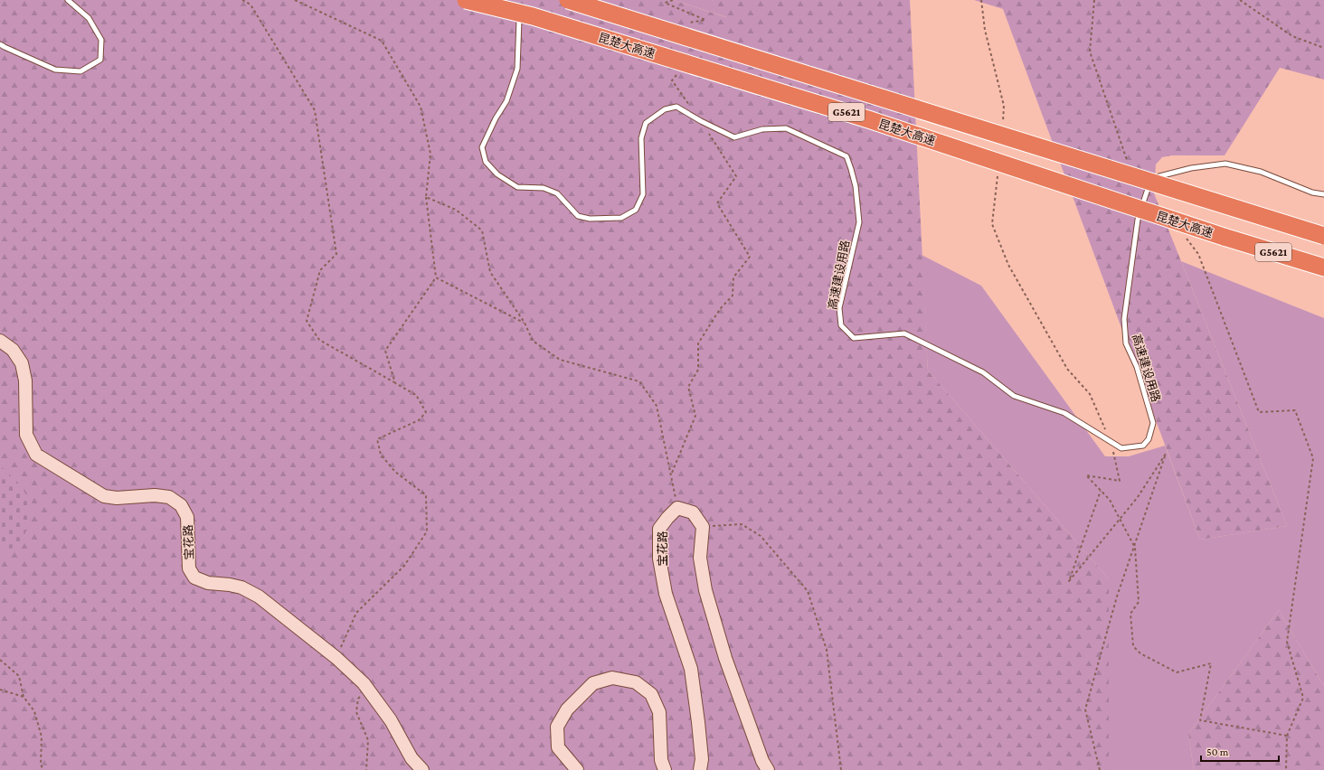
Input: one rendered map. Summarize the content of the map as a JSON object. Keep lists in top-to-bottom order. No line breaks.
{"streets":{"highway":["昆楚大高速","G5621"],"main road":["宝花路"],"lane":["高速建设用路"]},"scale_bar":"50 m"}
